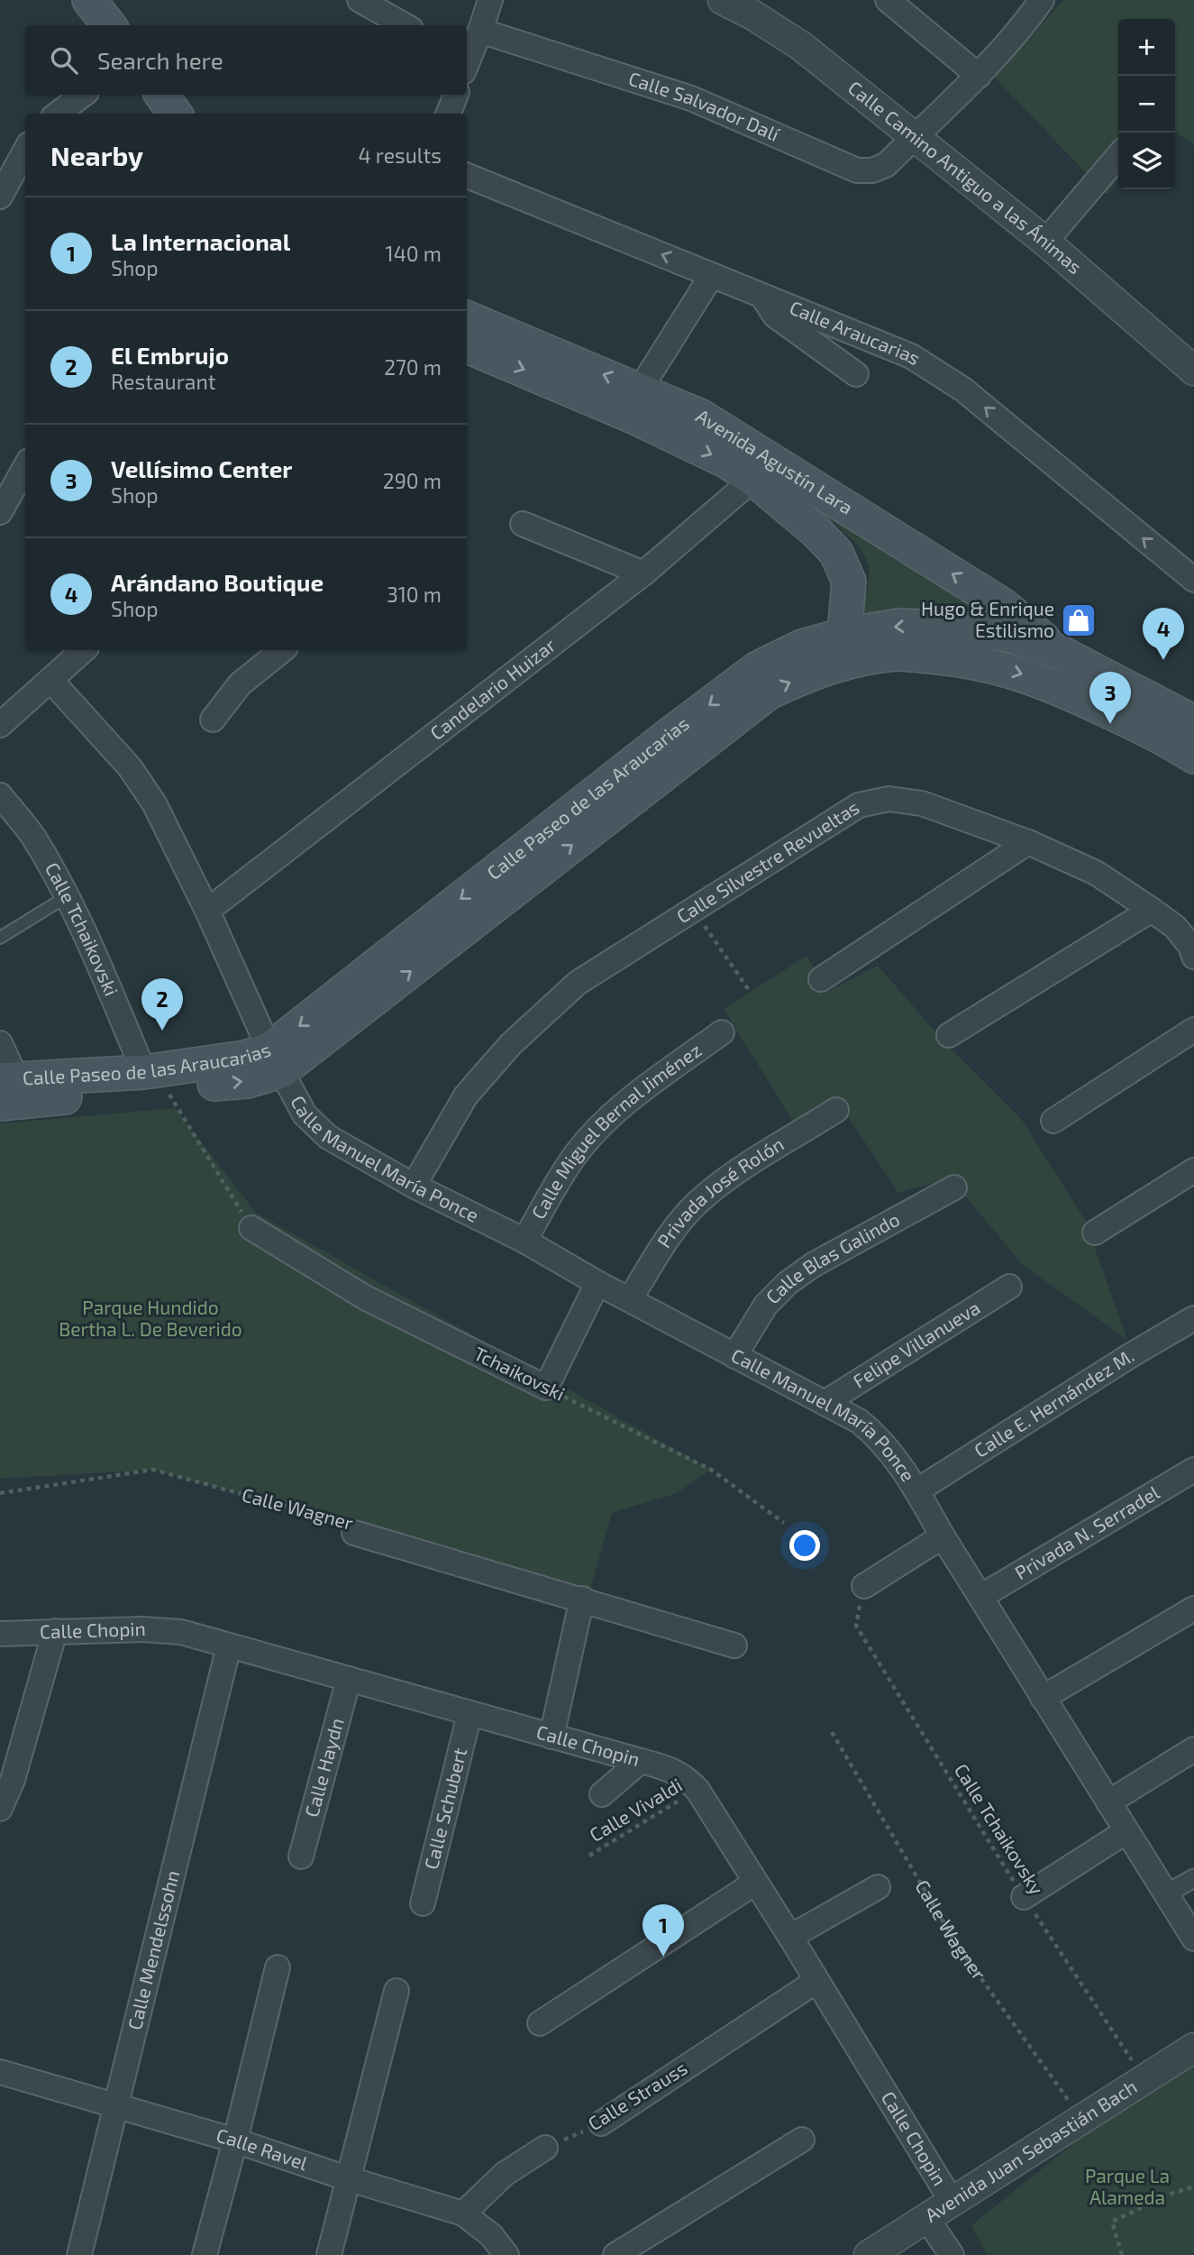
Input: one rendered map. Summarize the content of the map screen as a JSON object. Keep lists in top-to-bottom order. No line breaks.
{"streets":{"main road":["Avenida Agustín Lara","Calle Paseo de las Araucarias"],"street":["Calle Salvador Dalí","Calle Camino Antiguo a las Ánimas","Calle Araucarias","Candelario Huizar","Calle Silvestre Revueltas","Calle Tchaikovski","Calle Miguel Bernal Jiménez","Calle Manuel María Ponce","Privada José Rolón","Calle Blas Galindo","Felipe Villanueva","Tchaikovski","Calle E. Hernández M.","Calle Wagner","Privada N. Serradel","Calle Chopin","Calle Haydn","Calle Schubert","Calle Mendelssohn","Calle Strauss","Calle Ravel","Avenida Juan Sebastián Bach"],"path":["Calle Vivaldi","Calle Tchaikovsky"]},"crossings":[["Calle Salvador Dalí","Calle Camino Antiguo a las Ánimas"],["Avenida Agustín Lara","Candelario Huizar"],["Avenida Agustín Lara","Calle Paseo de las Araucarias"],["Candelario Huizar","Calle Manuel María Ponce"],["Calle Paseo de las Araucarias","Calle Tchaikovski"],["Calle Paseo de las Araucarias","Calle Manuel María Ponce"],["Calle Silvestre Revueltas","Calle Manuel María Ponce"],["Calle Miguel Bernal Jiménez","Calle Manuel María Ponce"],["Calle Manuel María Ponce","Privada José Rolón"],["Calle Manuel María Ponce","Calle Blas Galindo"],["Calle Manuel María Ponce","Felipe Villanueva"],["Calle Manuel María Ponce","Calle E. Hernández M."],["Calle Manuel María Ponce","Privada N. Serradel"],["Calle Wagner","Avenida Juan Sebastián Bach"],["Calle Chopin","Calle Haydn"],["Calle Chopin","Calle Schubert"],["Calle Chopin","Calle Vivaldi"],["Calle Chopin","Calle Mendelssohn"],["Calle Chopin","Calle Strauss"],["Calle Chopin","Avenida Juan Sebastián Bach"],["Calle Tchaikovsky","Avenida Juan Sebastián Bach"],["Calle Mendelssohn","Calle Ravel"]],"one_way":["Calle Araucarias"],"parks":["Parque Hundido Bertha L. De Beverido","Parque La Alameda"],"places":{"shop":["Hugo & Enrique Estilismo"]},"page":{"map_buttons":["+","−"],"search":"Search here","heading":["Nearby","4 results"],"list":[{"mark":"1","name":"La Internacional","note":"Shop","value":"140 m"},{"mark":"2","name":"El Embrujo","note":"Restaurant","value":"270 m"},{"mark":"3","name":"Vellísimo Center","note":"Shop","value":"290 m"},{"mark":"4","name":"Arándano Boutique","note":"Shop","value":"310 m"}],"pins":["4","3","2","1"]}}
